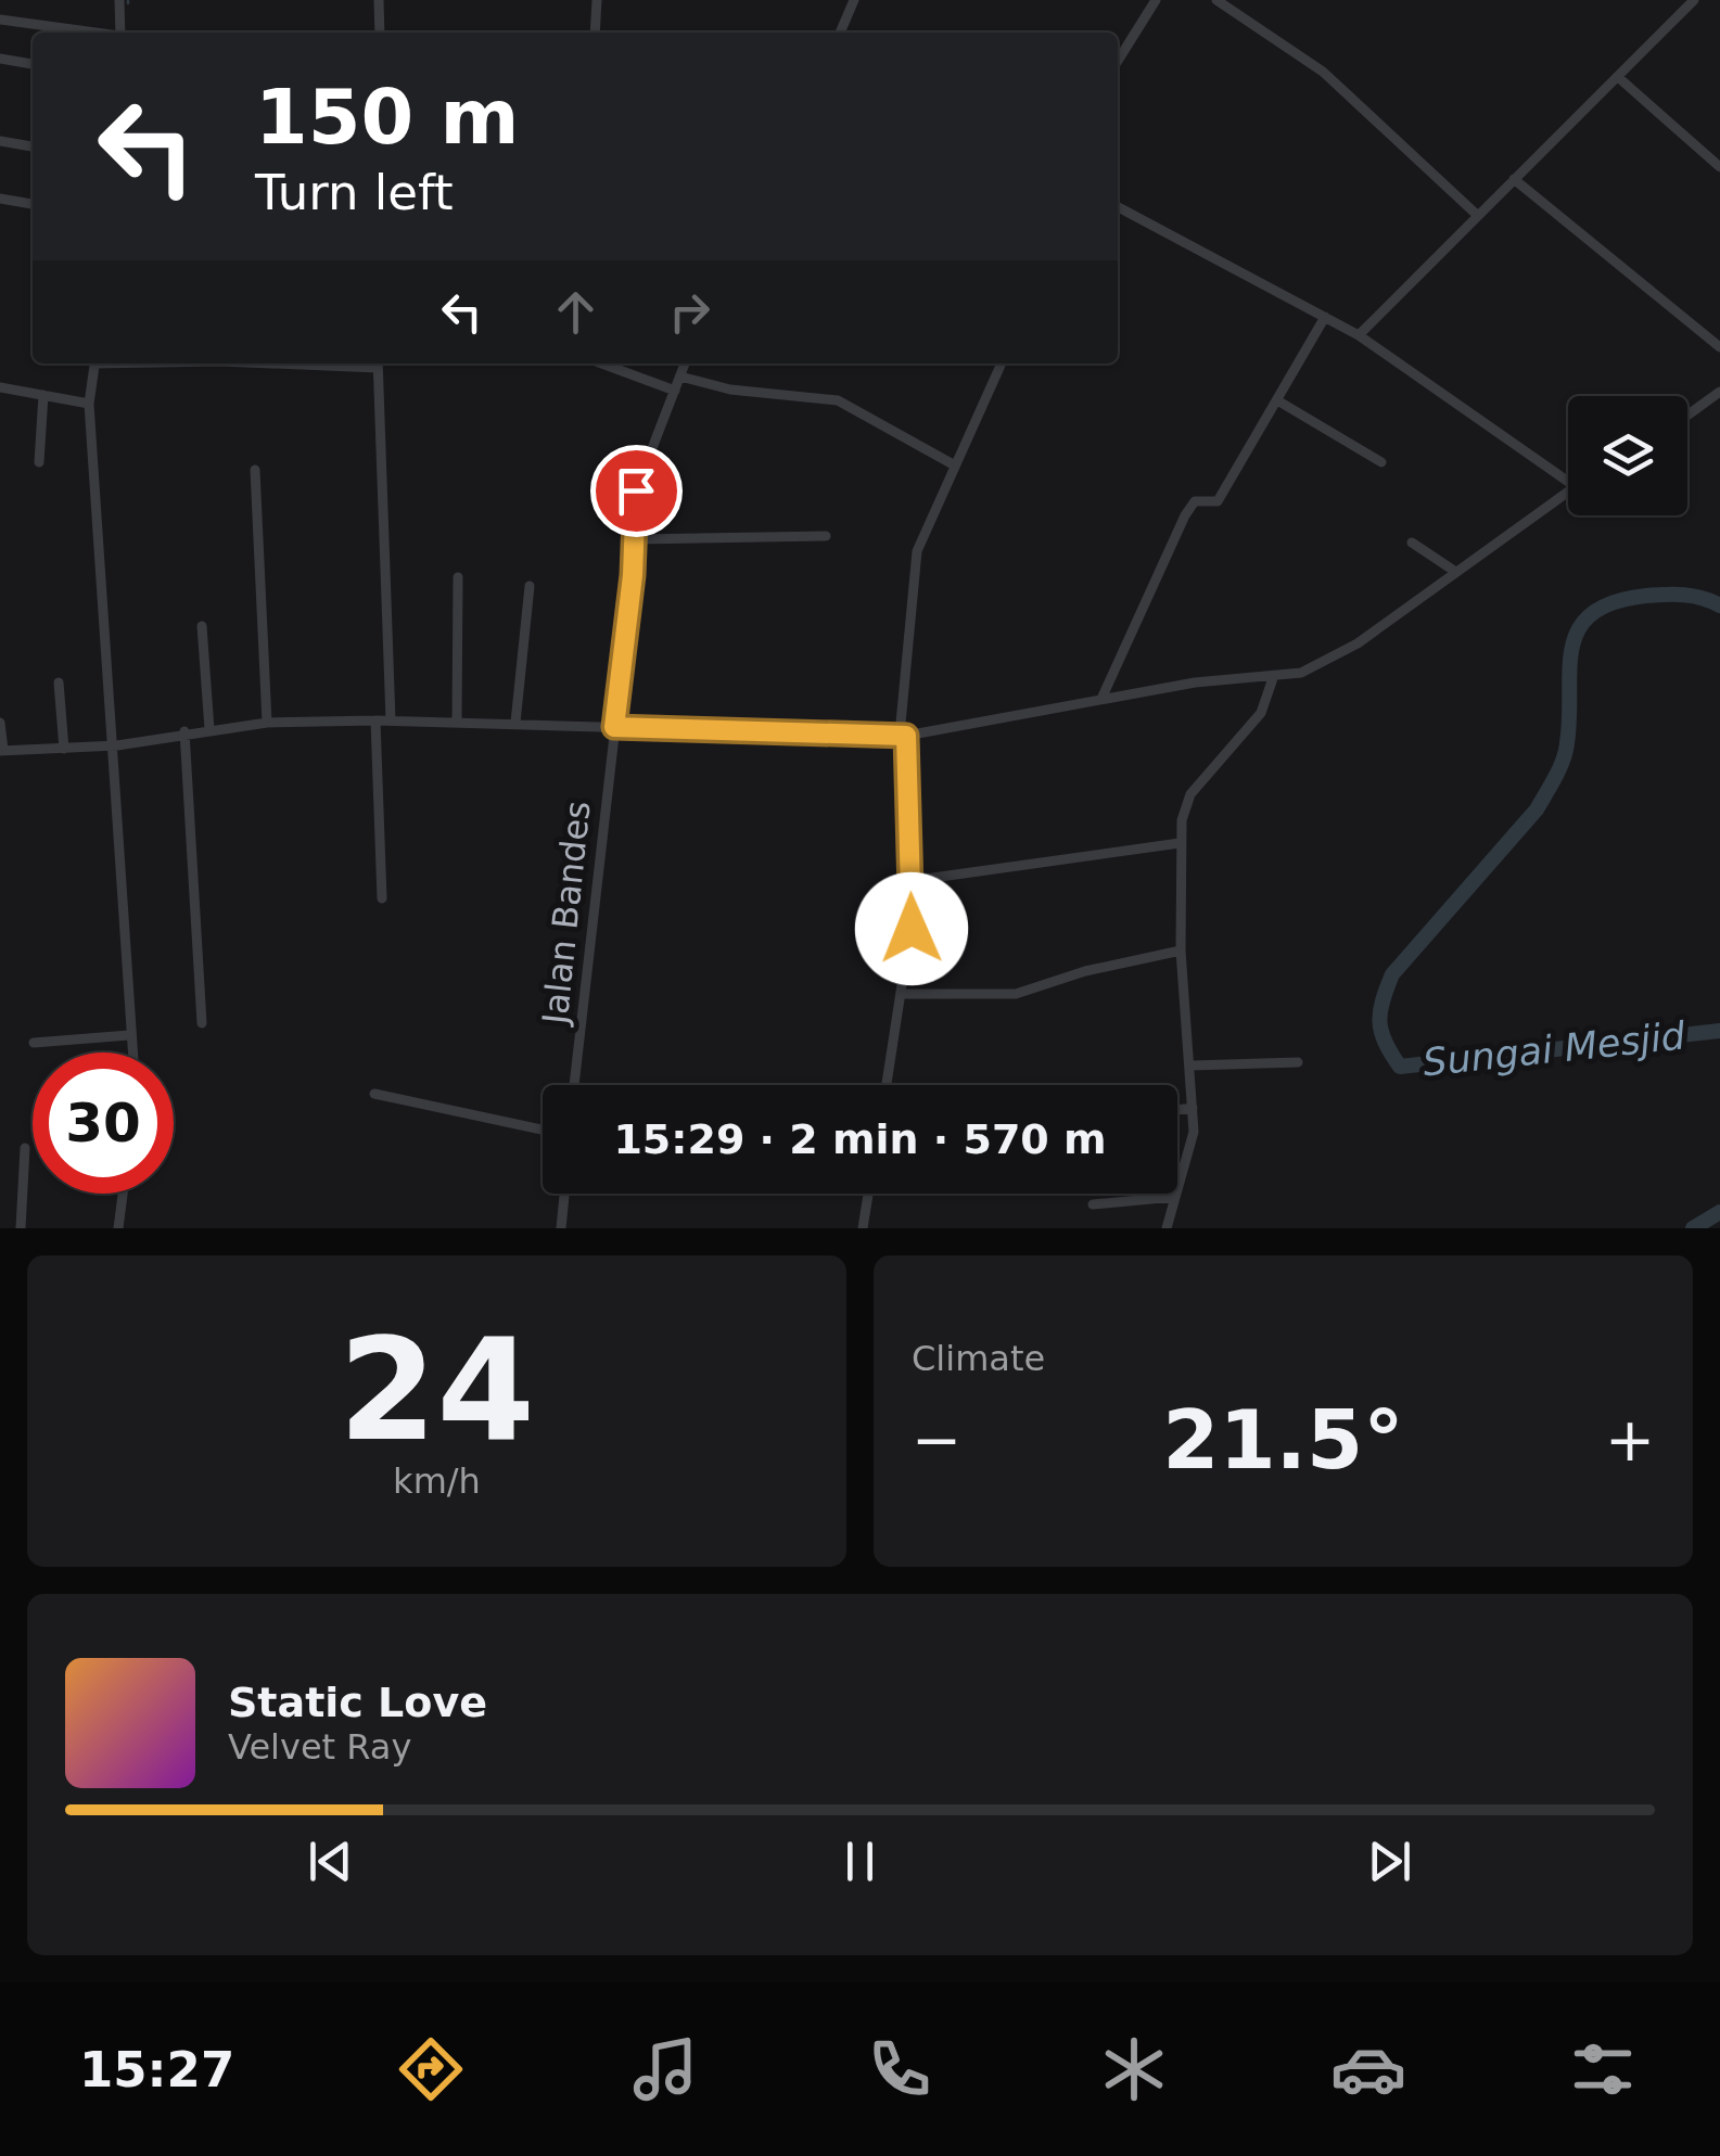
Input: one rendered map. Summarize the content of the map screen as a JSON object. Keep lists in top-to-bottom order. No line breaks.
{"streets":{"street":["Jalan Bandes"]},"water":["Sungai Mesjid"],"page":{"turn":["150 m","Turn left"],"limit":"30","trip":"15:29 · 2 min · 570 m","tile":[["24","km/h"],"Climate"],"heat":["−","21.5°","+"],"song":["Static Love","Velvet Ray"],"tabs":"15:27"}}
